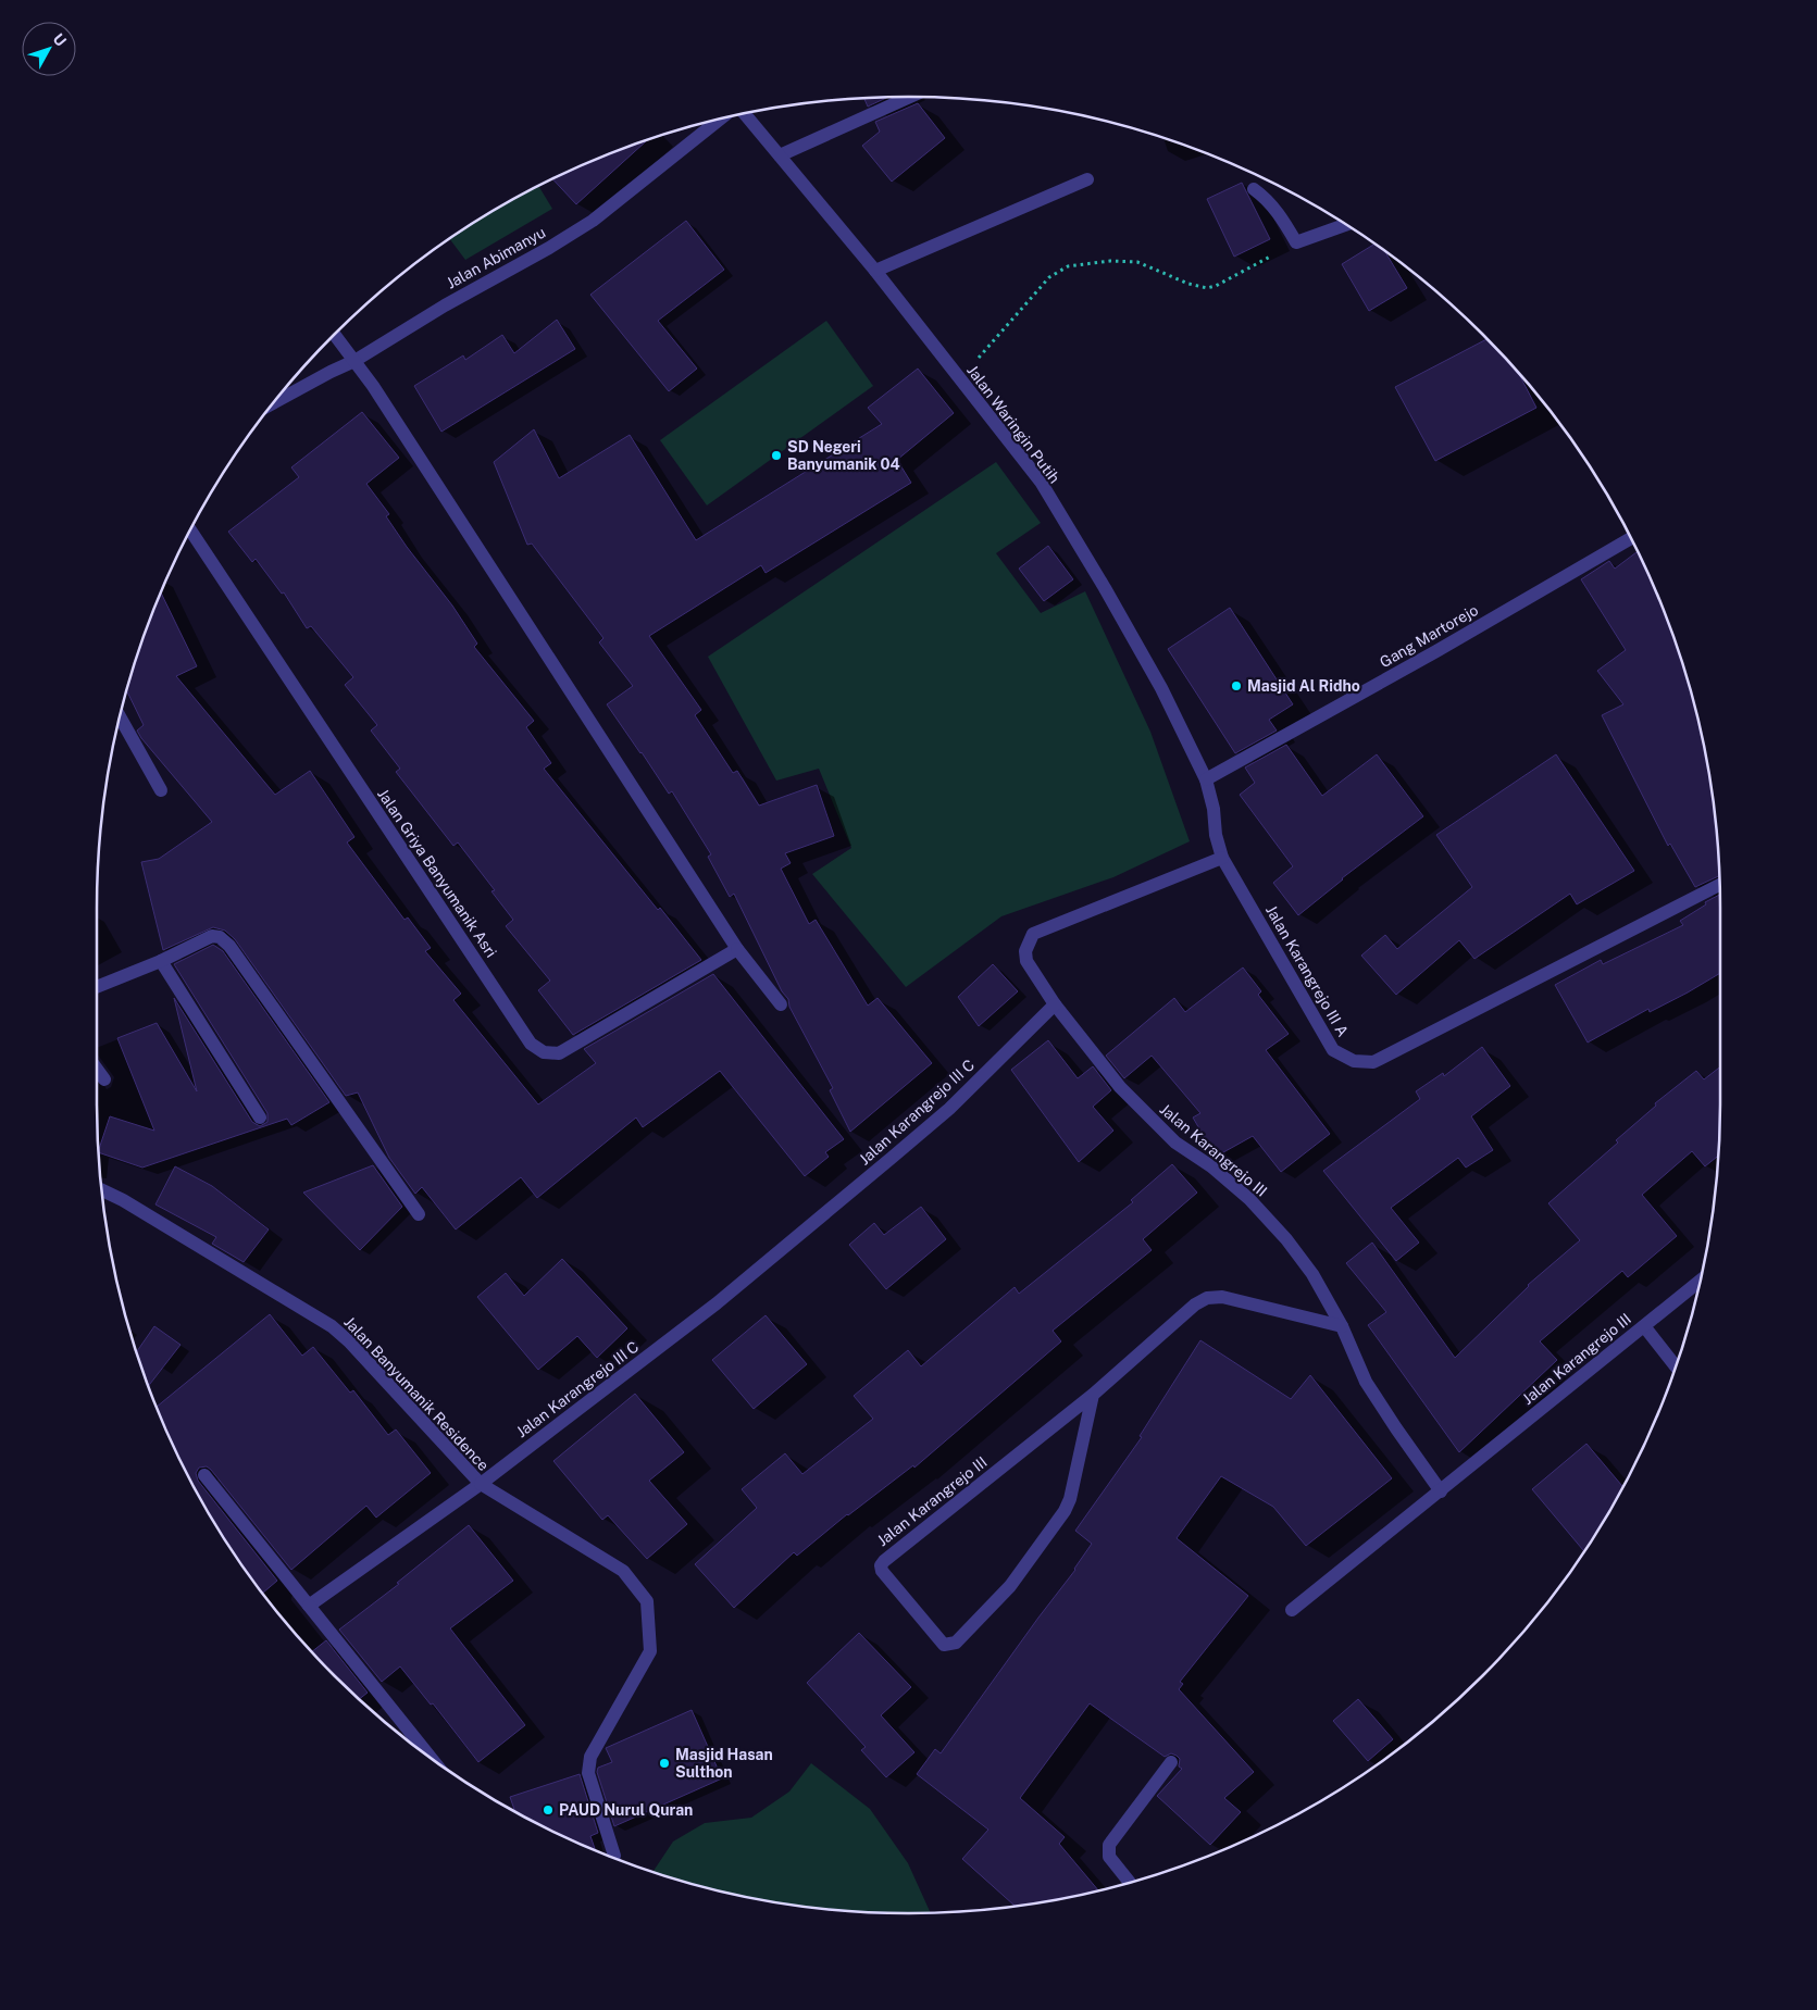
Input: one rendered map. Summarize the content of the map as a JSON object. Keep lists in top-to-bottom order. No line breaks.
{"streets":{"street":["Jalan Abimanyu","Jalan Waringin Putih","Gang Martorejo","Jalan Griya Banyumanik Asri","Jalan Karangrejo III A","Jalan Karangrejo III C","Jalan Karangrejo III","Jalan Banyumanik Residence"]},"crossings":[["Jalan Waringin Putih","Gang Martorejo"],["Jalan Waringin Putih","Jalan Karangrejo III A"],["Jalan Karangrejo III C","Jalan Karangrejo III"],["Jalan Karangrejo III C","Jalan Banyumanik Residence"]],"places":["SD Negeri Banyumanik 04","Masjid Al Ridho","Masjid Hasan Sulthon","PAUD Nurul Quran"],"north":"top right"}
